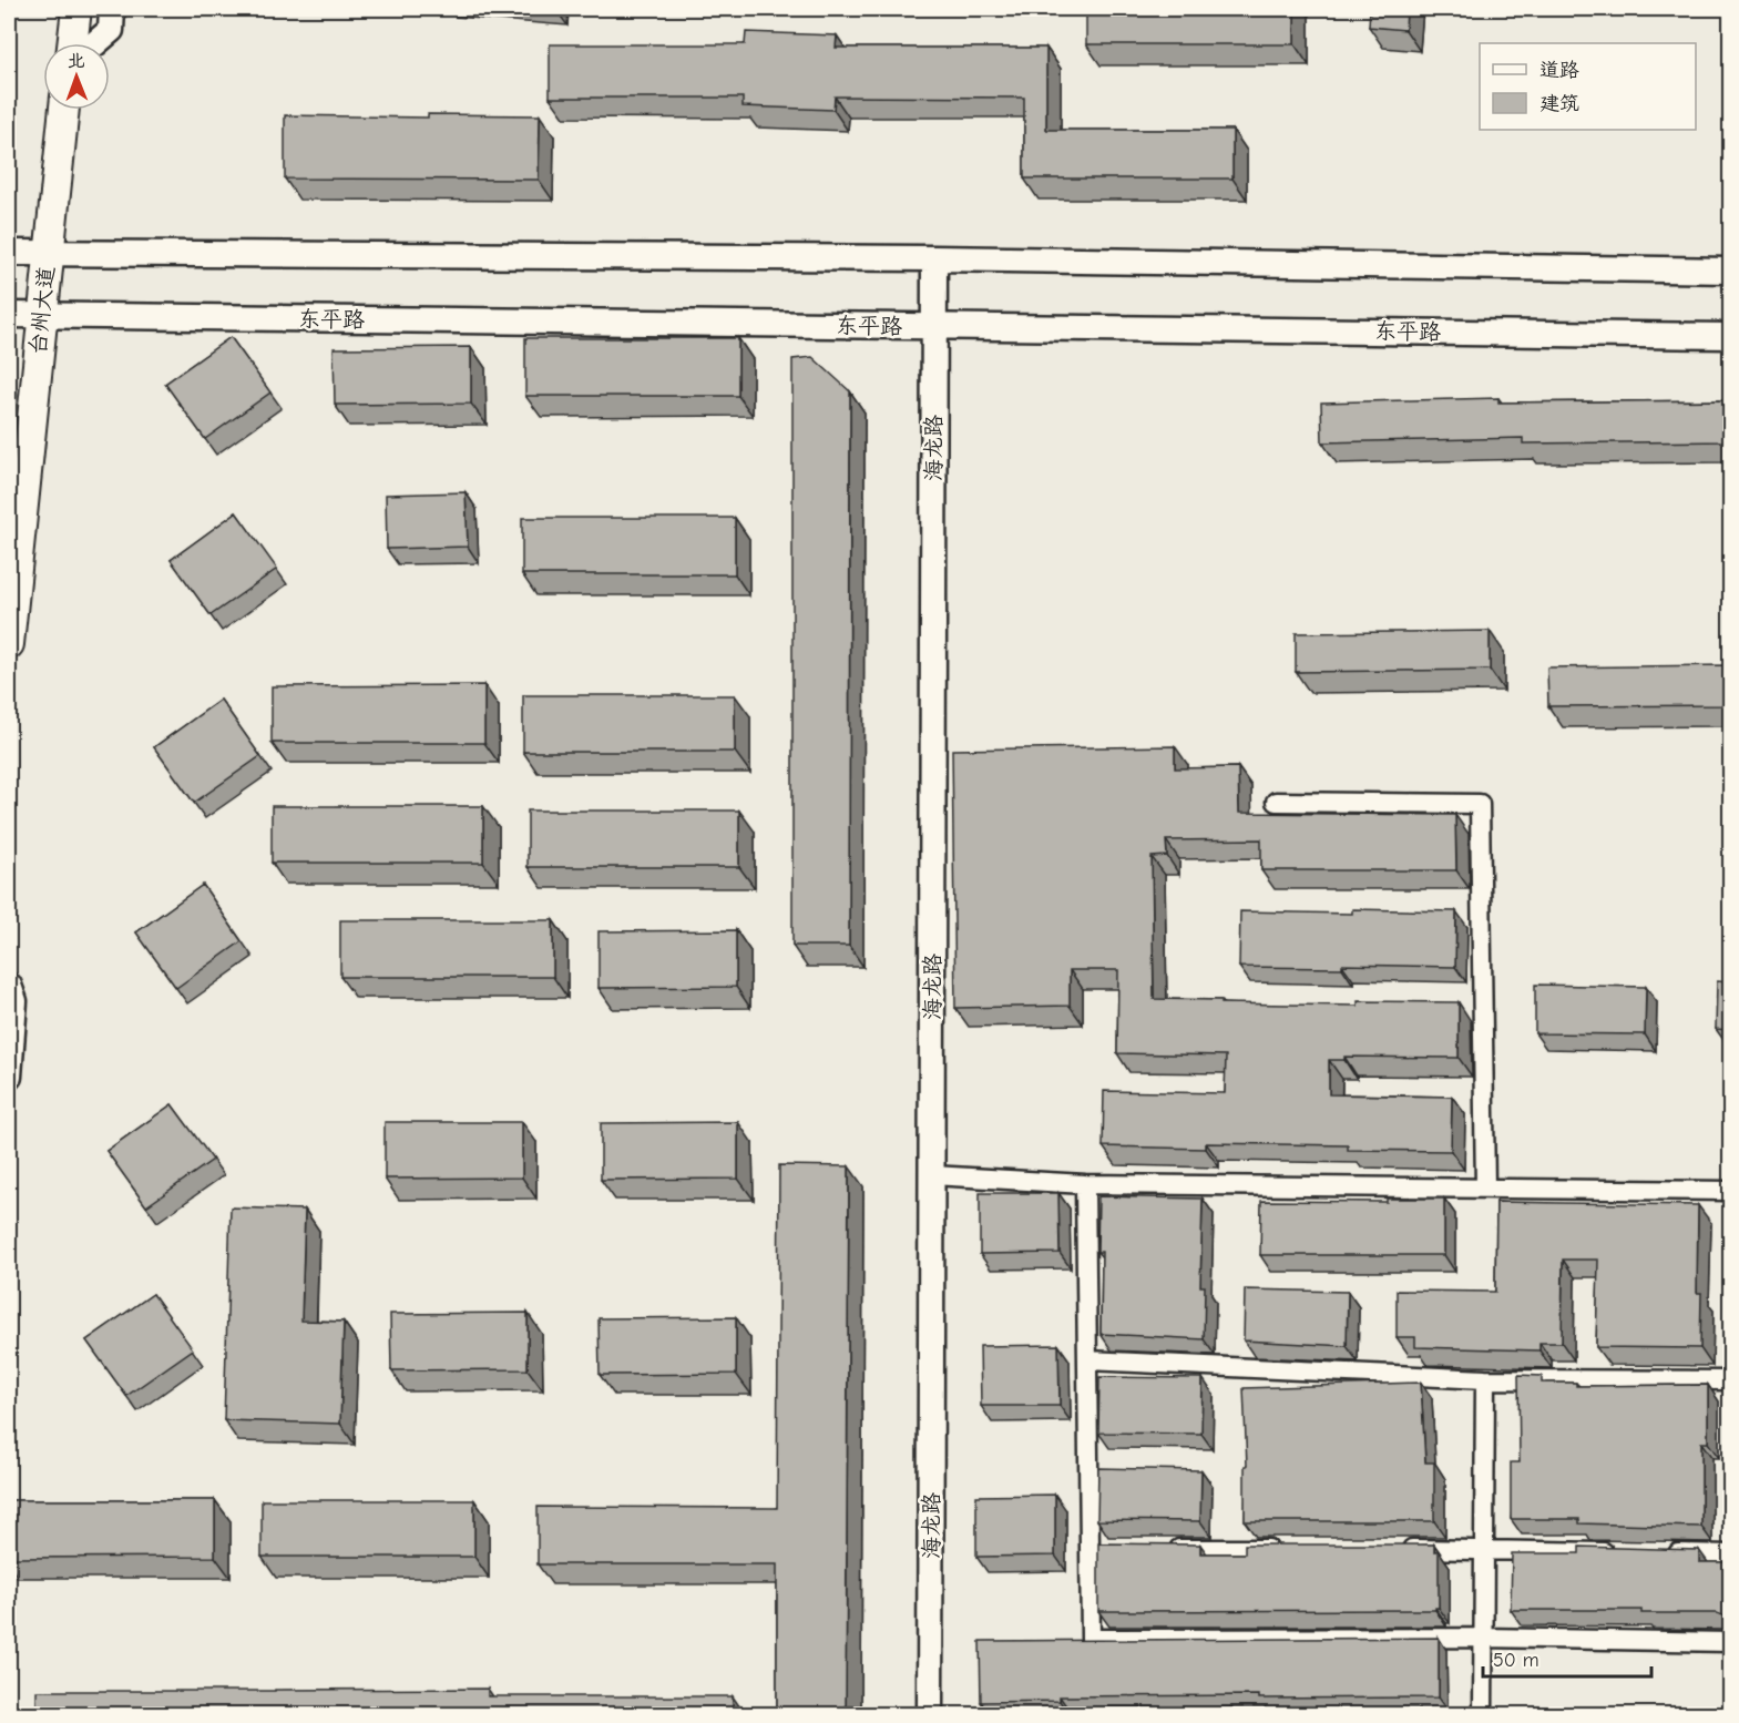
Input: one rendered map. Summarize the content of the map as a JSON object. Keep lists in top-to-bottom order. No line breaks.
{"streets":{"main road":["台州大道","东平路","海龙路"]},"crossings":[["台州大道","东平路"],["东平路","海龙路"]],"legend":["道路","建筑"],"scale_bar":"50 m","north":"top"}
